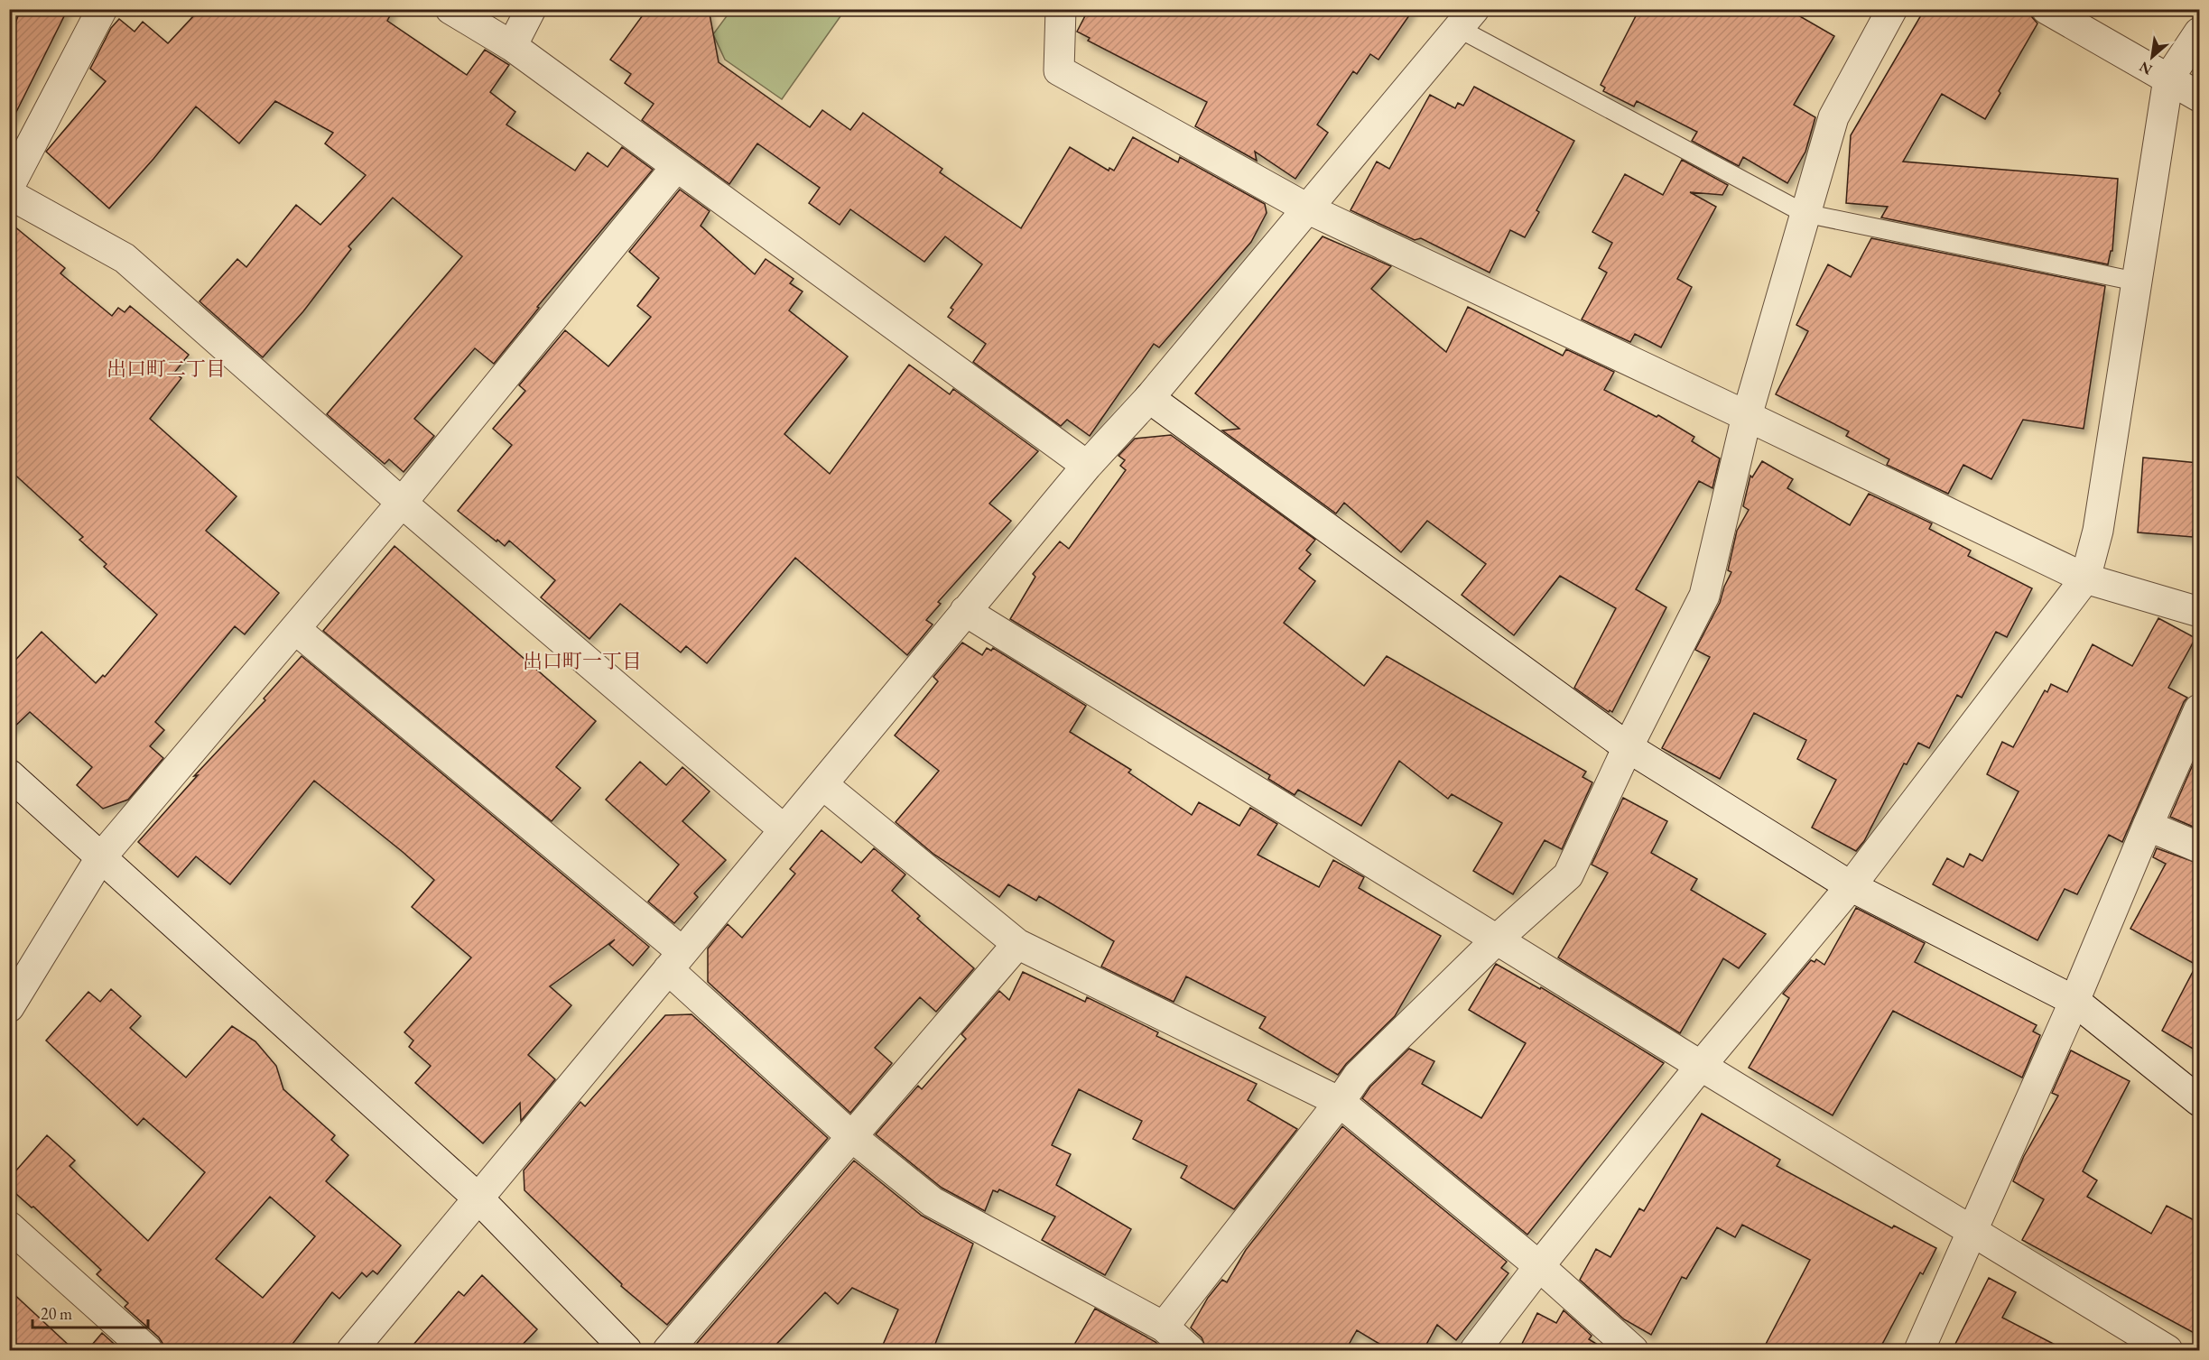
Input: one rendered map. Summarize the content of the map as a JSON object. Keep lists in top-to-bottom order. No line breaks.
{"districts":["出口町二丁目","出口町一丁目"],"scale_bar":"20 m","north":"bottom left"}
